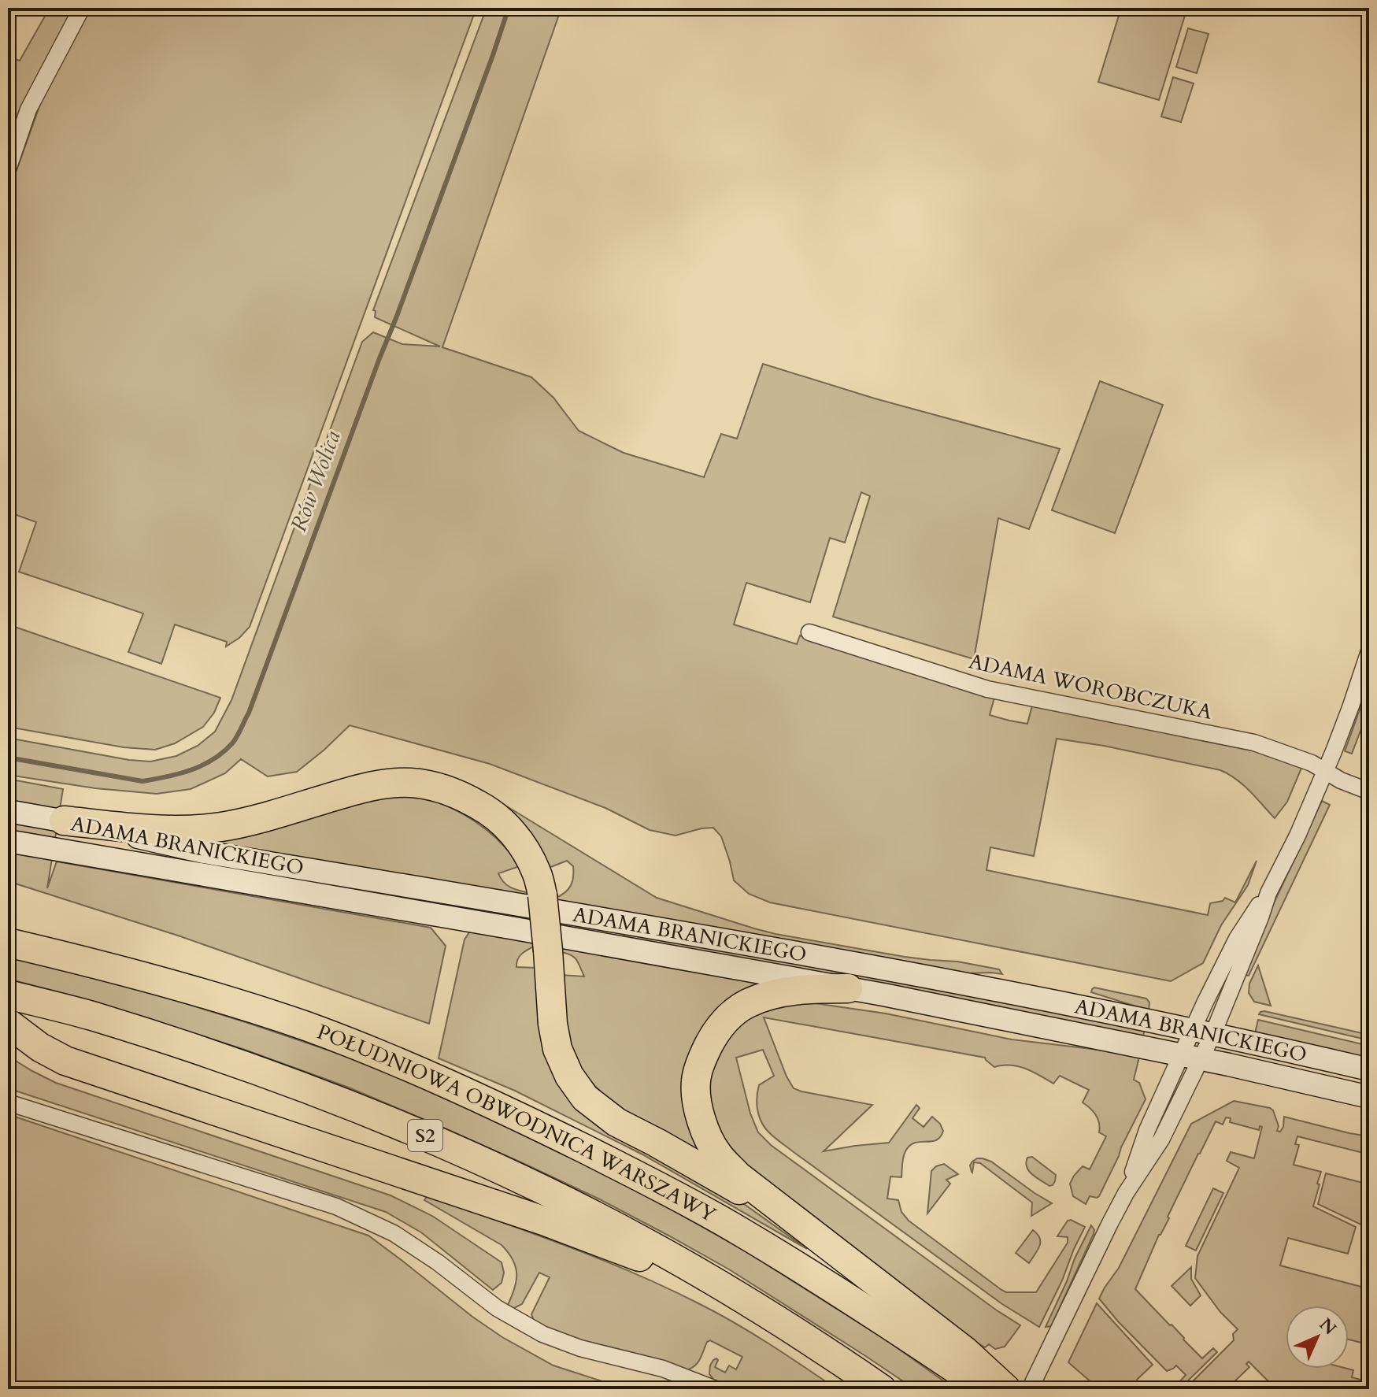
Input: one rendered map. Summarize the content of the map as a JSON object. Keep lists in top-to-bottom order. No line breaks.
{"streets":{"highway":["POŁUDNIOWA OBWODNICA WARSZAWY","S2"],"main road":["ADAMA BRANICKIEGO"],"street":["ADAMA WOROBCZUKA"]},"water":["Rów Wolica"],"north":"top right"}
